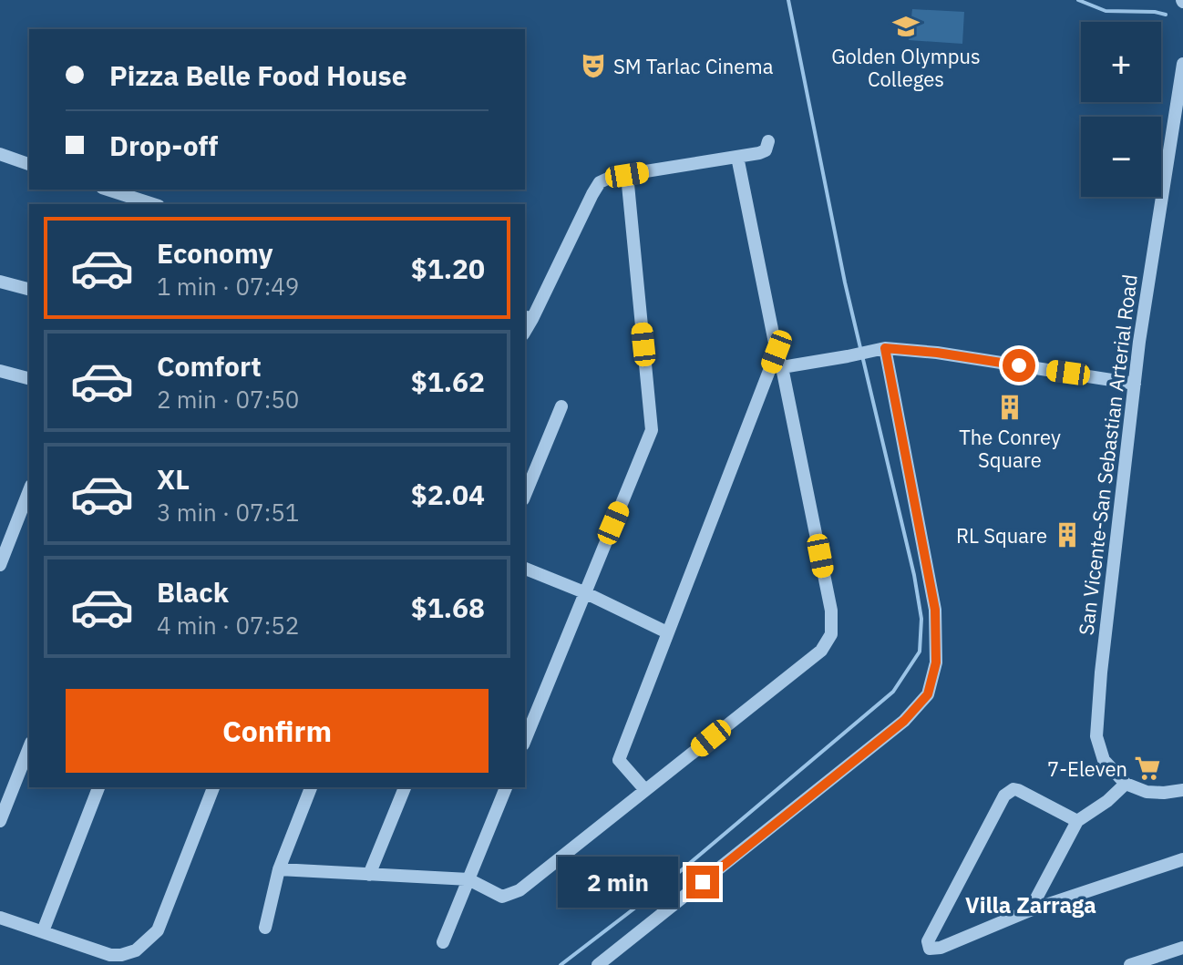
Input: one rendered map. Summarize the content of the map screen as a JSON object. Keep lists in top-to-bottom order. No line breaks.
{"streets":{"street":["San Vicente-San Sebastian Arterial Road"]},"districts":["Villa Zarraga"],"places":{"school or university":["Golden Olympus Colleges"],"theatre":["SM Tarlac Cinema"],"building":["The Conrey Square","RL Square"],"supermarket":["7-Eleven"]},"page":{"map_buttons":["+","−"],"banner":["Pizza Belle Food House","Drop-off"],"list":[{"name":"Economy","note":"1 min · 07:49","value":"$1.20"},{"name":"Comfort","note":"2 min · 07:50","value":"$1.62"},{"name":"XL","note":"3 min · 07:51","value":"$2.04"},{"name":"Black","note":"4 min · 07:52","value":"$1.68"}],"buttons":"Confirm","bubble":"2 min"}}
